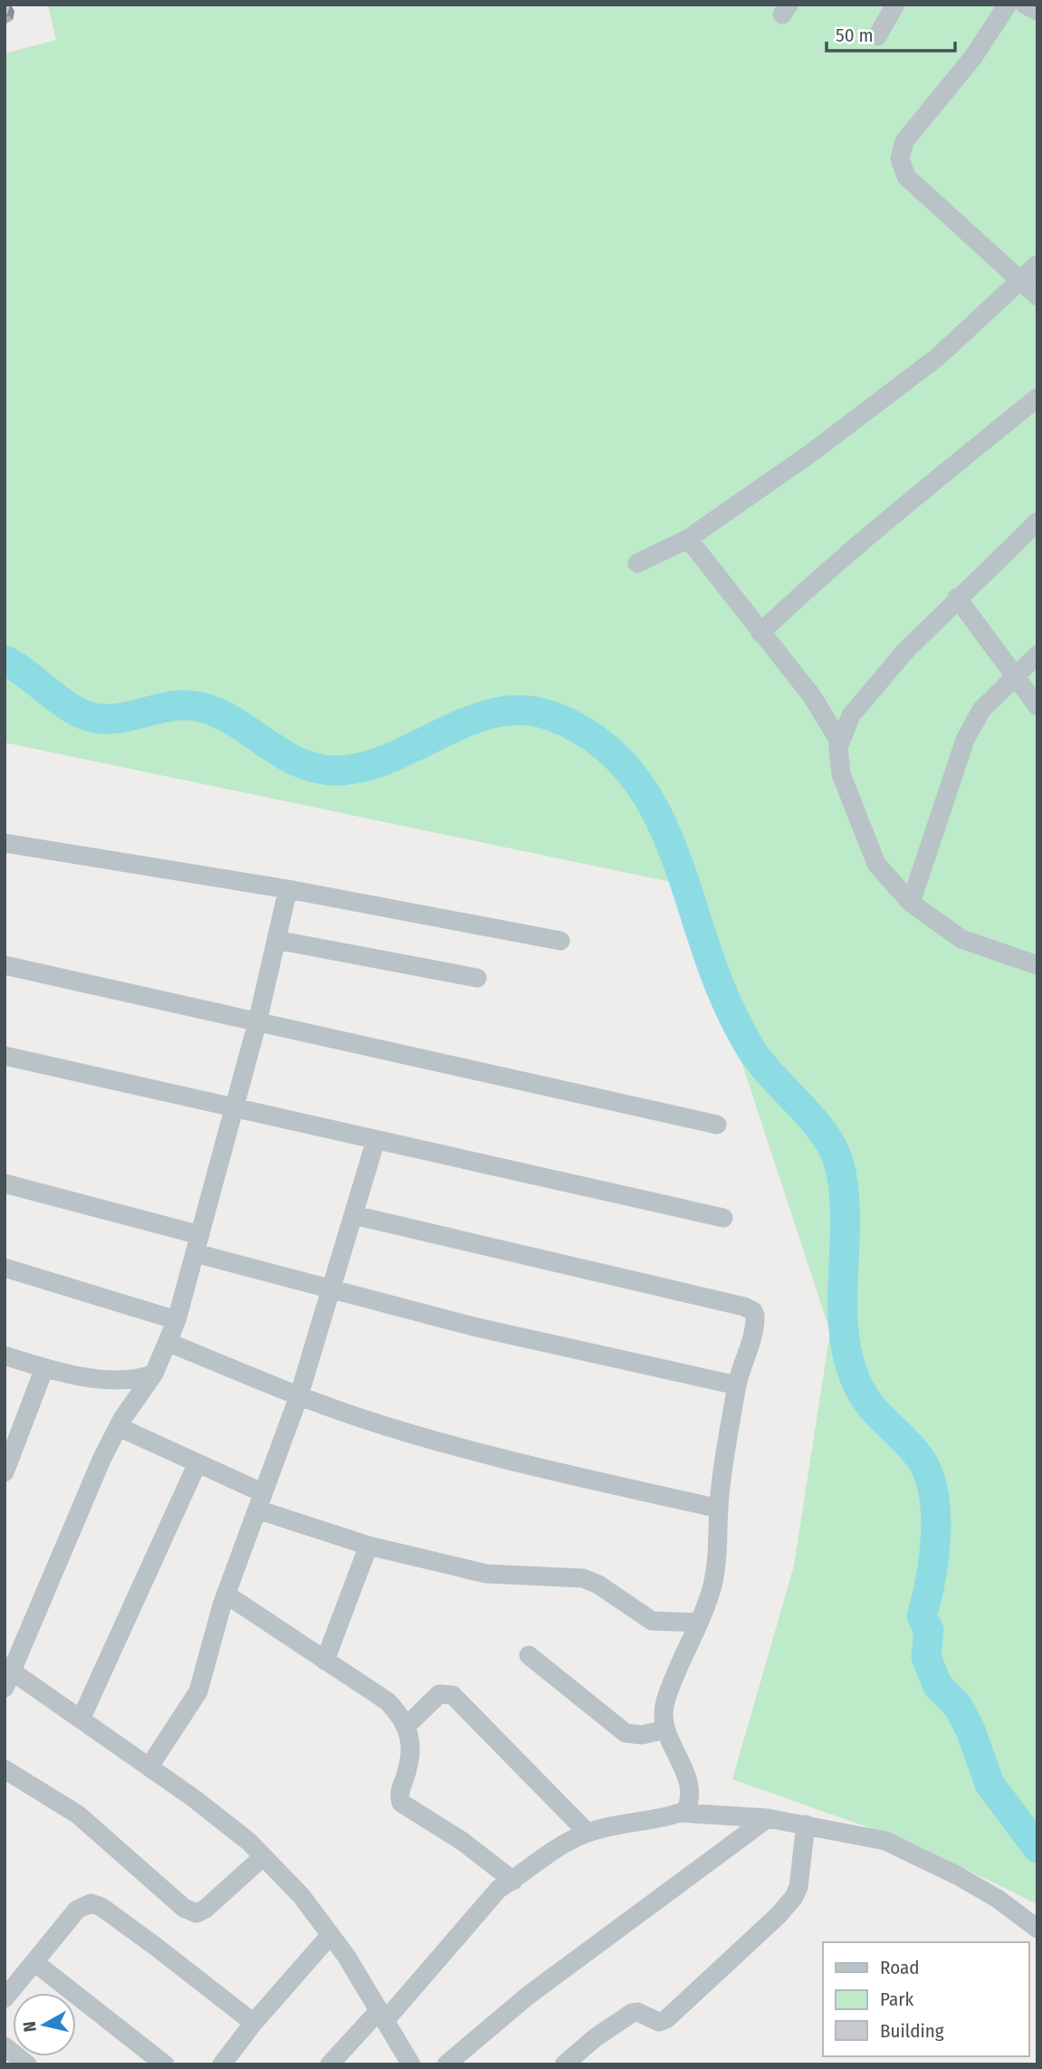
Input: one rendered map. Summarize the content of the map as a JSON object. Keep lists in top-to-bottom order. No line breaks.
{"legend":["Road","Park","Building"],"scale_bar":"50 m","north":"left"}
